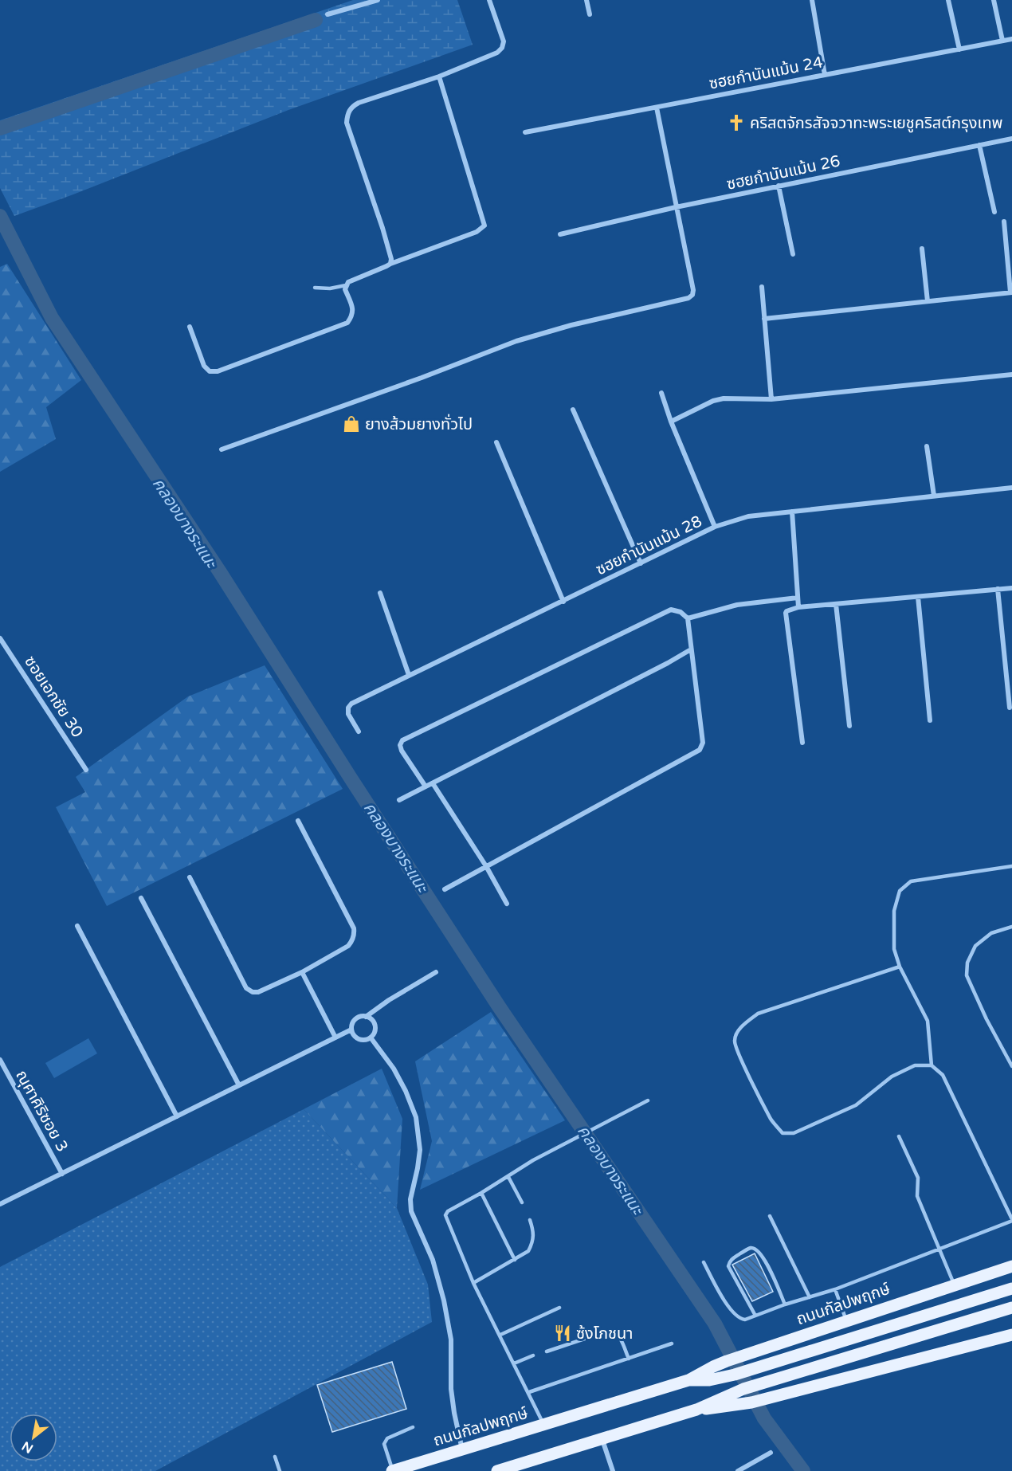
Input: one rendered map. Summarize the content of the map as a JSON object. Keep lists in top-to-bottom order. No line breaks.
{"streets":{"main road":["ถนนกัลปพฤกษ์"],"street":["ซฮยกำนันแม้น 24","ซฮยกำนันแม้น 26","ซฮยกำนันแม้น 28","ซอยเอกชัย 30","ณุศาศิริซอย 3"]},"water":["คลองบางระแนะ"],"places":{"church":["คริสตจักรสัจจวาทะพระเยชูคริสต์กรุงเทพ"],"shop":["ยางส้วมยางทั่วไป"],"restaurant":["ซ้งโภชนา"]},"north":"bottom left"}
